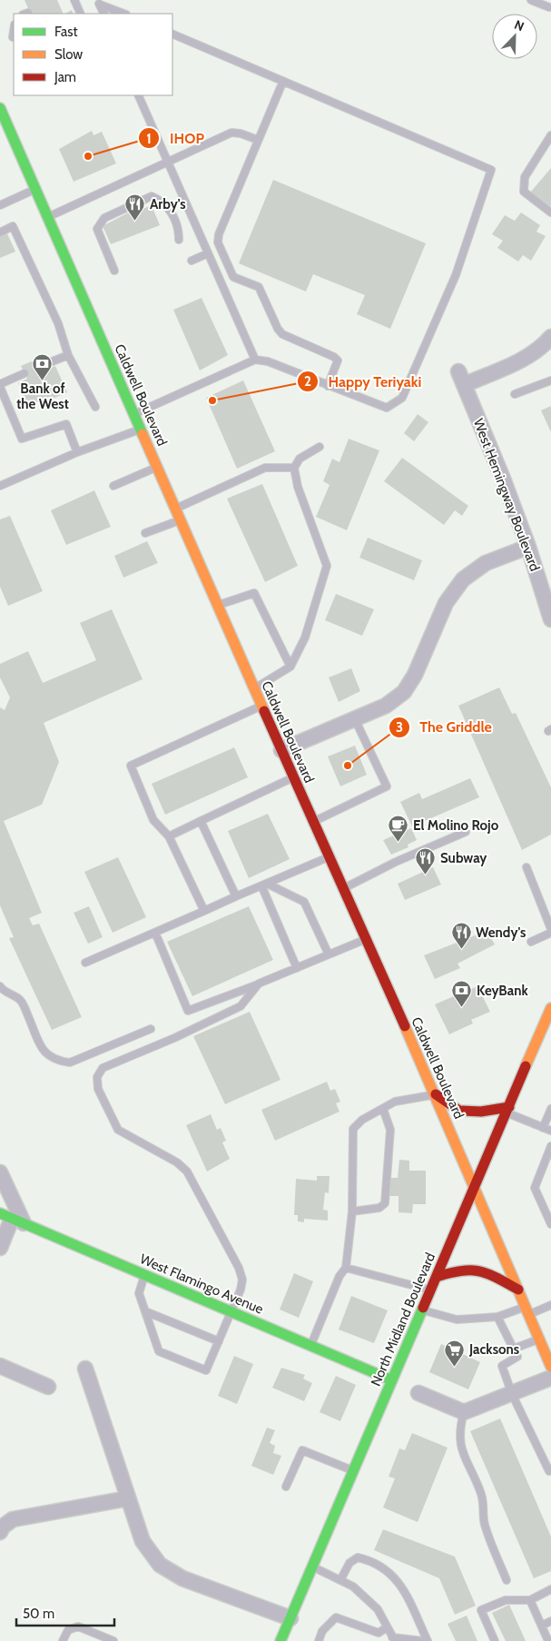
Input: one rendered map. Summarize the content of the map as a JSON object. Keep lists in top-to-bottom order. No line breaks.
{"streets":{"main road":["Caldwell Boulevard","West Flamingo Avenue","North Midland Boulevard"],"street":["West Hemingway Boulevard"]},"crossings":[["Caldwell Boulevard","North Midland Boulevard"],["West Flamingo Avenue","North Midland Boulevard"]],"places":{"other":["IHOP","Happy Teriyaki","The Griddle"],"restaurant":["Arby's","Subway","Wendy's"],"bank":["Bank of the West","KeyBank"],"cafe":["El Molino Rojo"],"supermarket":["Jacksons"]},"legend":["Fast","Slow","Jam"],"scale_bar":"50 m","north":"top right"}
